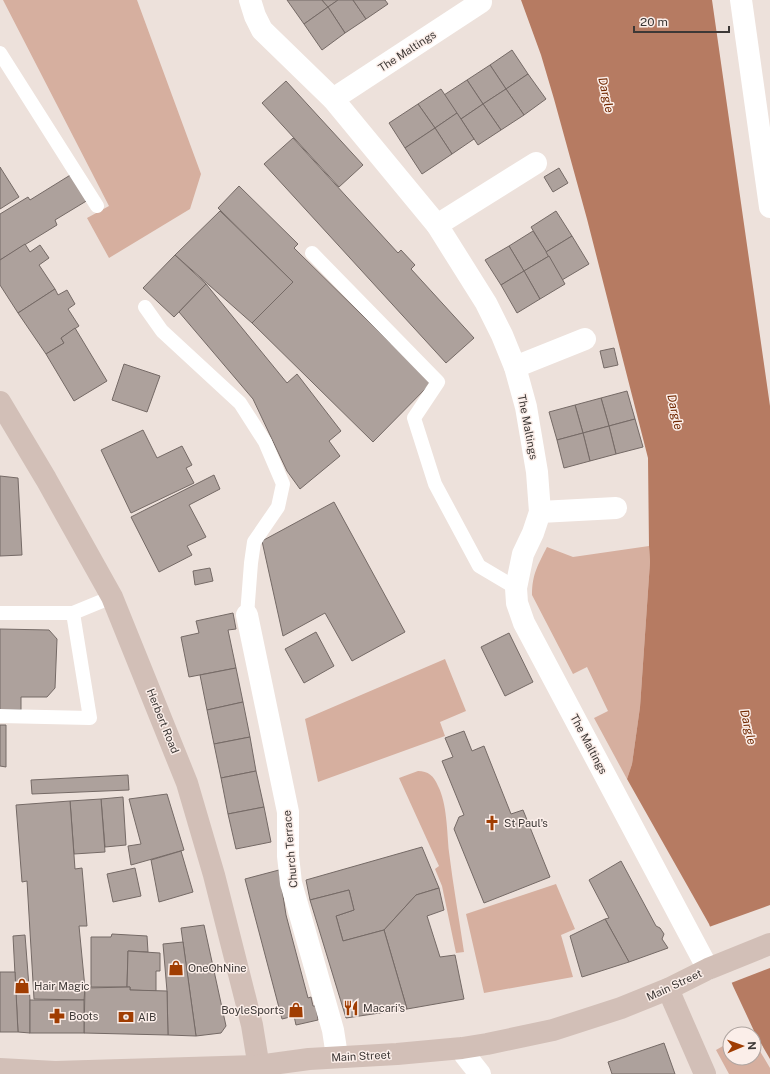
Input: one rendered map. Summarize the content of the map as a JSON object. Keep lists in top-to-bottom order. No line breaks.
{"streets":{"street":["The Maltings","Herbert Road","Church Terrace","Main Street"]},"crossings":[["The Maltings","Main Street"],["Herbert Road","Main Street"],["Church Terrace","Main Street"]],"water":["Dargle"],"places":{"church":["St Paul's"],"shop":["OneOhNine","Hair Magic","BoyleSports"],"restaurant":["Macari's"],"pharmacy":["Boots"],"bank":["AIB"]},"scale_bar":"20 m","north":"right"}
